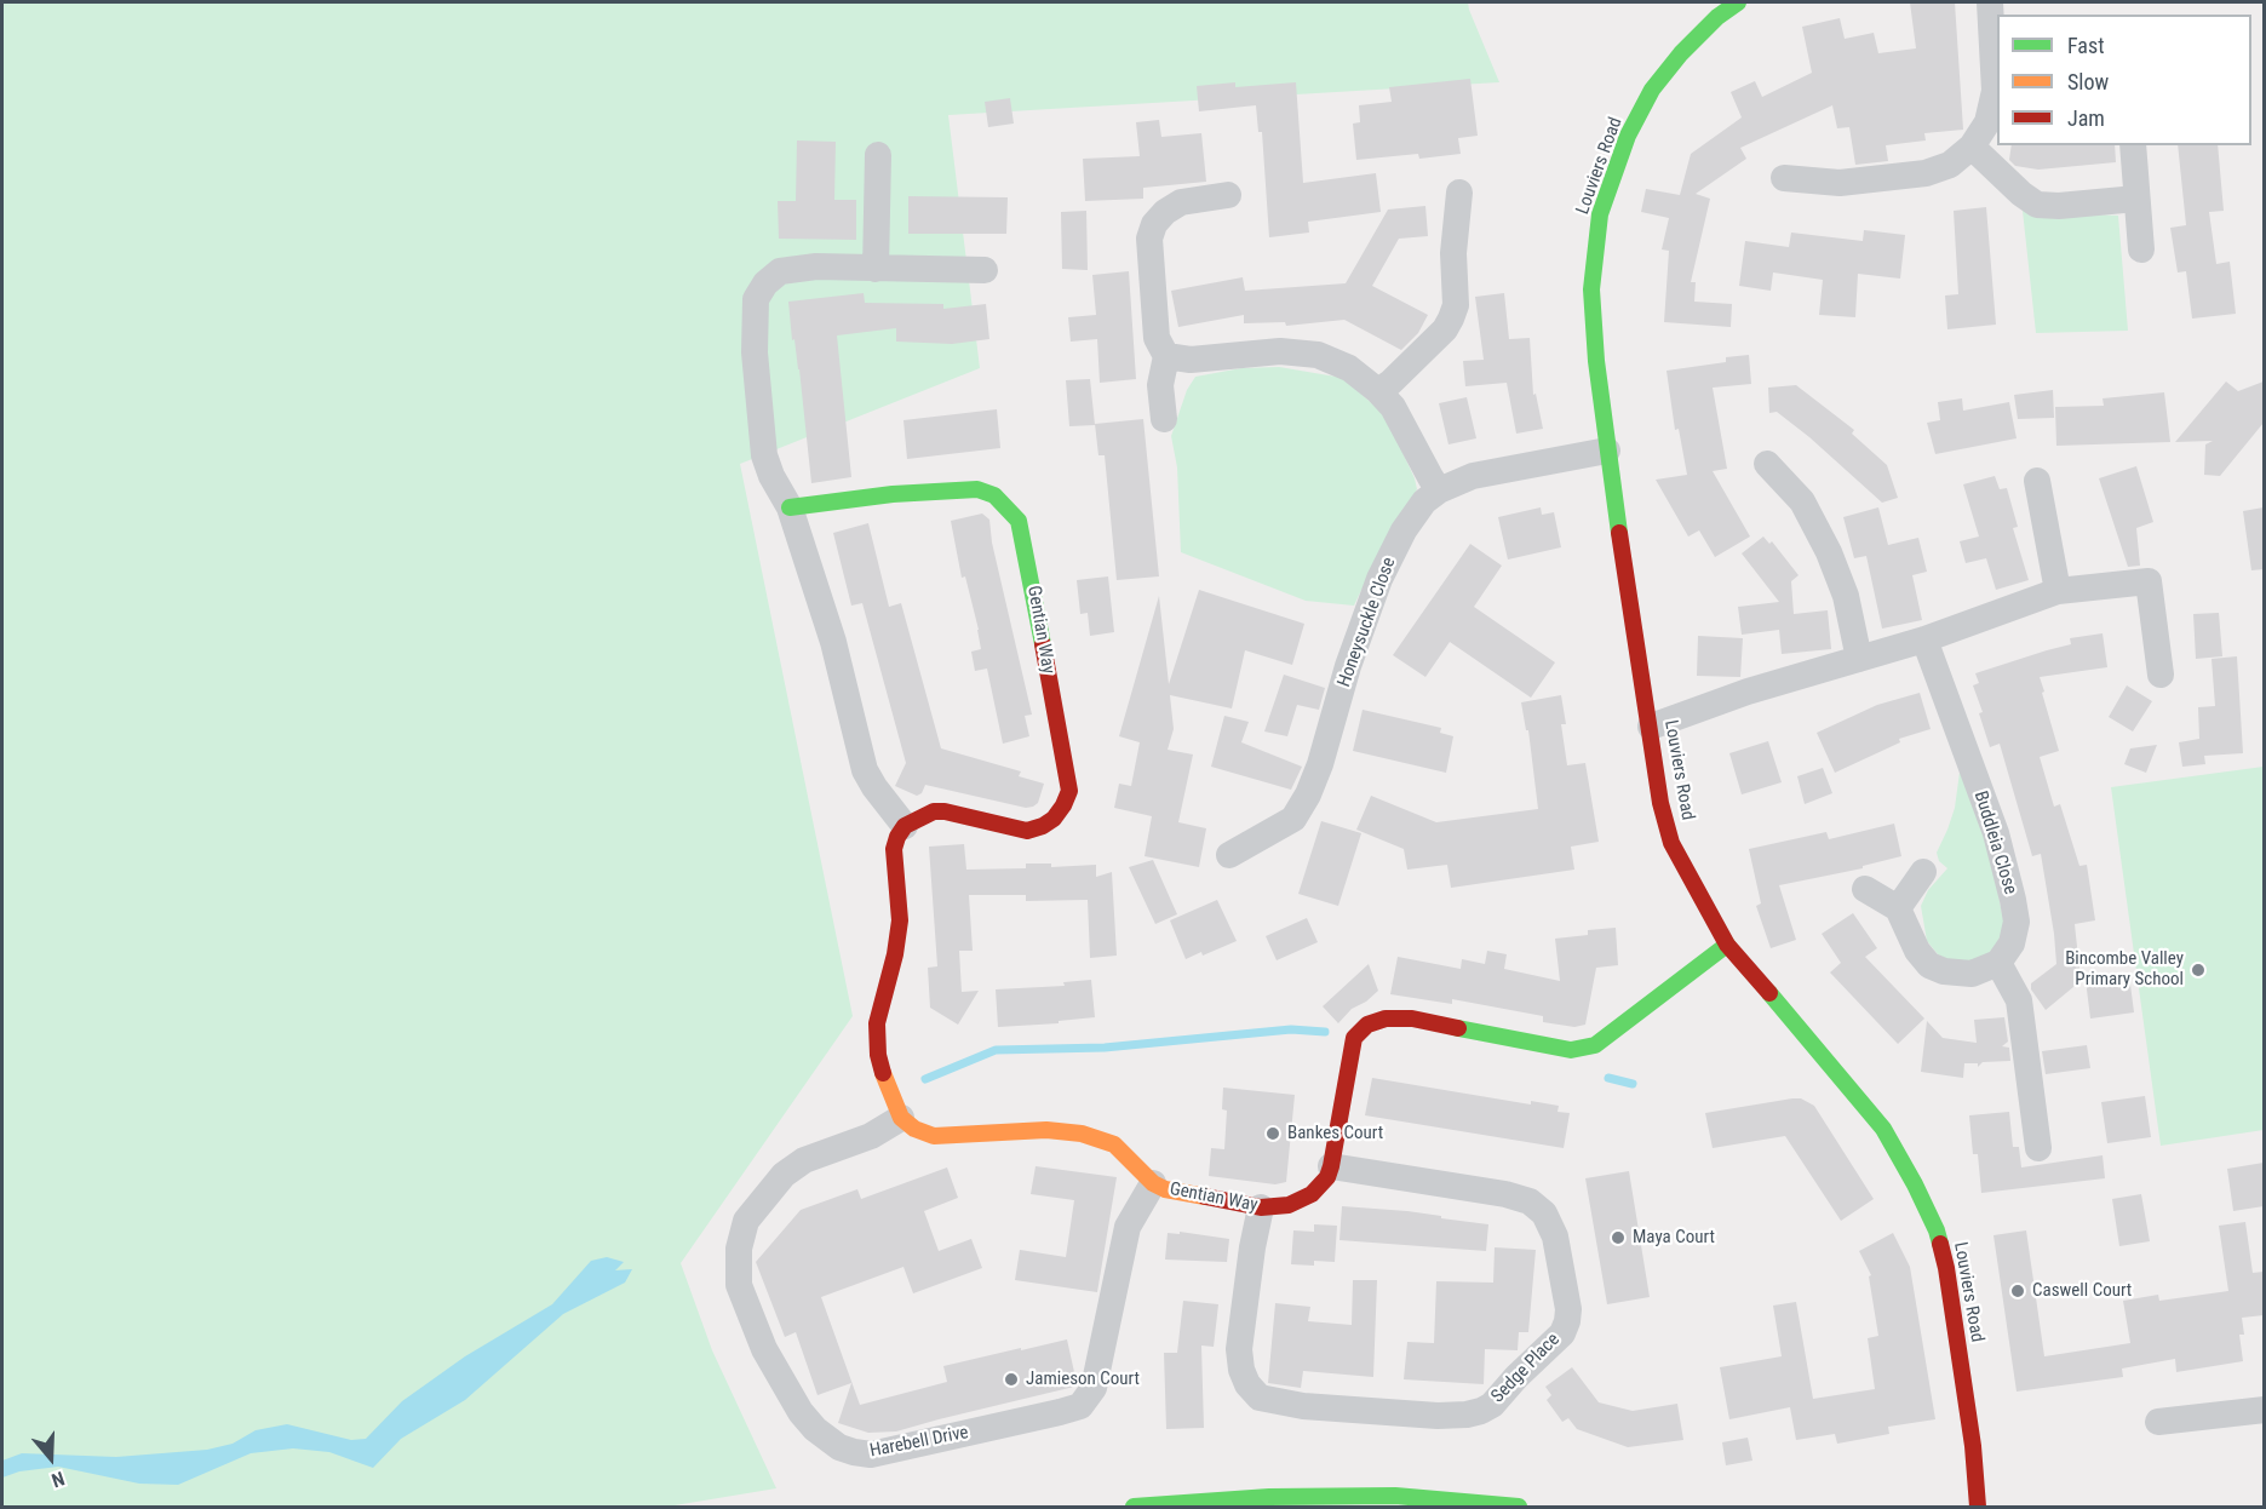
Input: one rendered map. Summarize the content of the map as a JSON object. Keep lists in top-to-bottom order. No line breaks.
{"streets":{"street":["Louviers Road","Honeysuckle Close","Gentian Way","Buddleia Close","Sedge Place","Harebell Drive"]},"crossings":[["Louviers Road","Honeysuckle Close"],["Louviers Road","Gentian Way"],["Gentian Way","Sedge Place"],["Gentian Way","Harebell Drive"]],"places":["Bincombe Valley Primary School","Bankes Court","Maya Court","Caswell Court","Jamieson Court"],"legend":["Fast","Slow","Jam"],"north":"bottom"}
